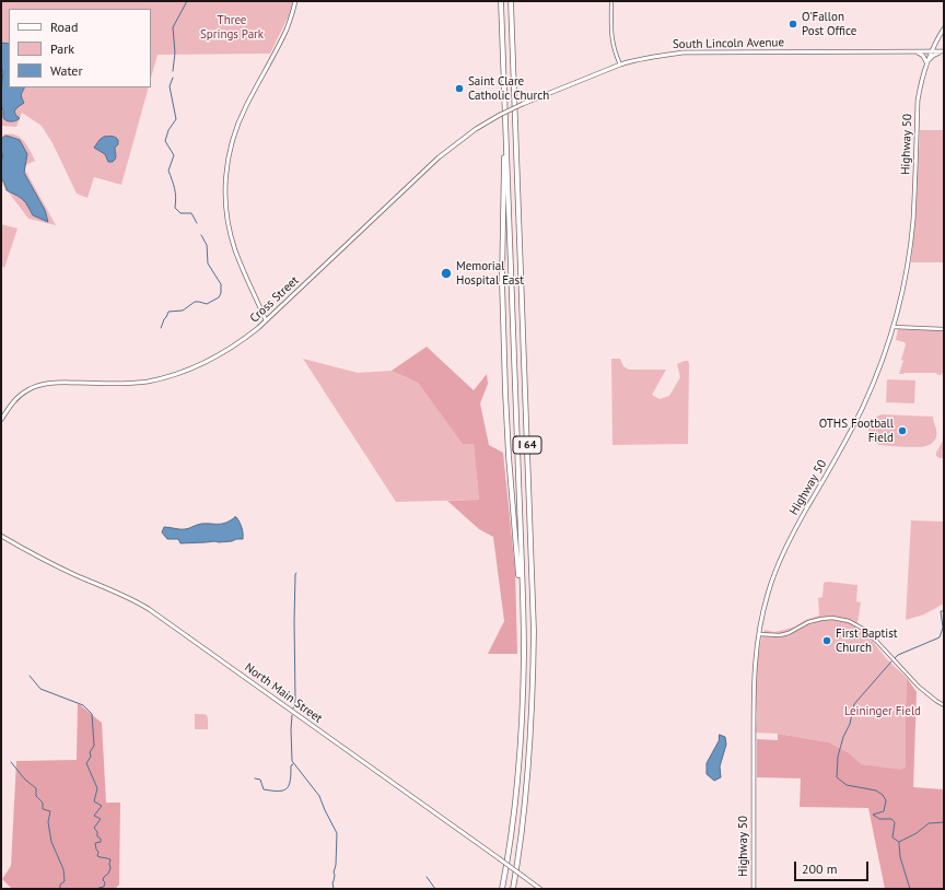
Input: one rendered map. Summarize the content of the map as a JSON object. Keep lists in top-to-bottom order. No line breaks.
{"streets":{"highway":["I 64"],"main road":["South Lincoln Avenue","Highway 50","Cross Street","North Main Street"]},"crossings":[["South Lincoln Avenue","Highway 50"],["South Lincoln Avenue","Cross Street"]],"parks":["Three Springs Park","Leininger Field"],"places":["O'Fallon Post Office","Saint Clare Catholic Church","Memorial Hospital East","OTHS Football Field","First Baptist Church"],"legend":["Road","Park","Water"],"scale_bar":"200 m"}
